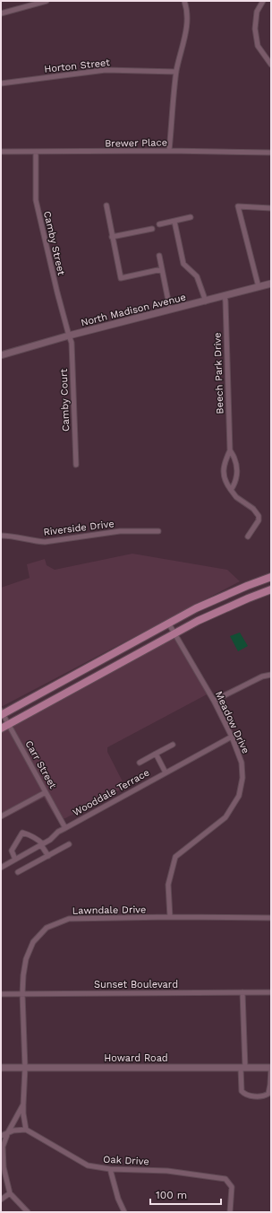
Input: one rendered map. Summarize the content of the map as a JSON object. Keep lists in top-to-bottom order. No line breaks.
{"streets":{"main road":["North Madison Avenue","Howard Road"],"street":["Horton Street","Brewer Place","Camby Street","Beech Park Drive","Camby Court","Riverside Drive","Meadow Drive","Carr Street","Wooddale Terrace","Lawndale Drive","Sunset Boulevard","Oak Drive"]},"crossings":[["Brewer Place","Camby Street"],["Camby Street","North Madison Avenue"],["Camby Street","Camby Court"],["North Madison Avenue","Beech Park Drive"],["North Madison Avenue","Camby Court"],["Meadow Drive","Wooddale Terrace"],["Meadow Drive","Lawndale Drive"],["Carr Street","Wooddale Terrace"],["Lawndale Drive","Sunset Boulevard"],["Lawndale Drive","Howard Road"],["Lawndale Drive","Oak Drive"]],"scale_bar":"100 m"}
